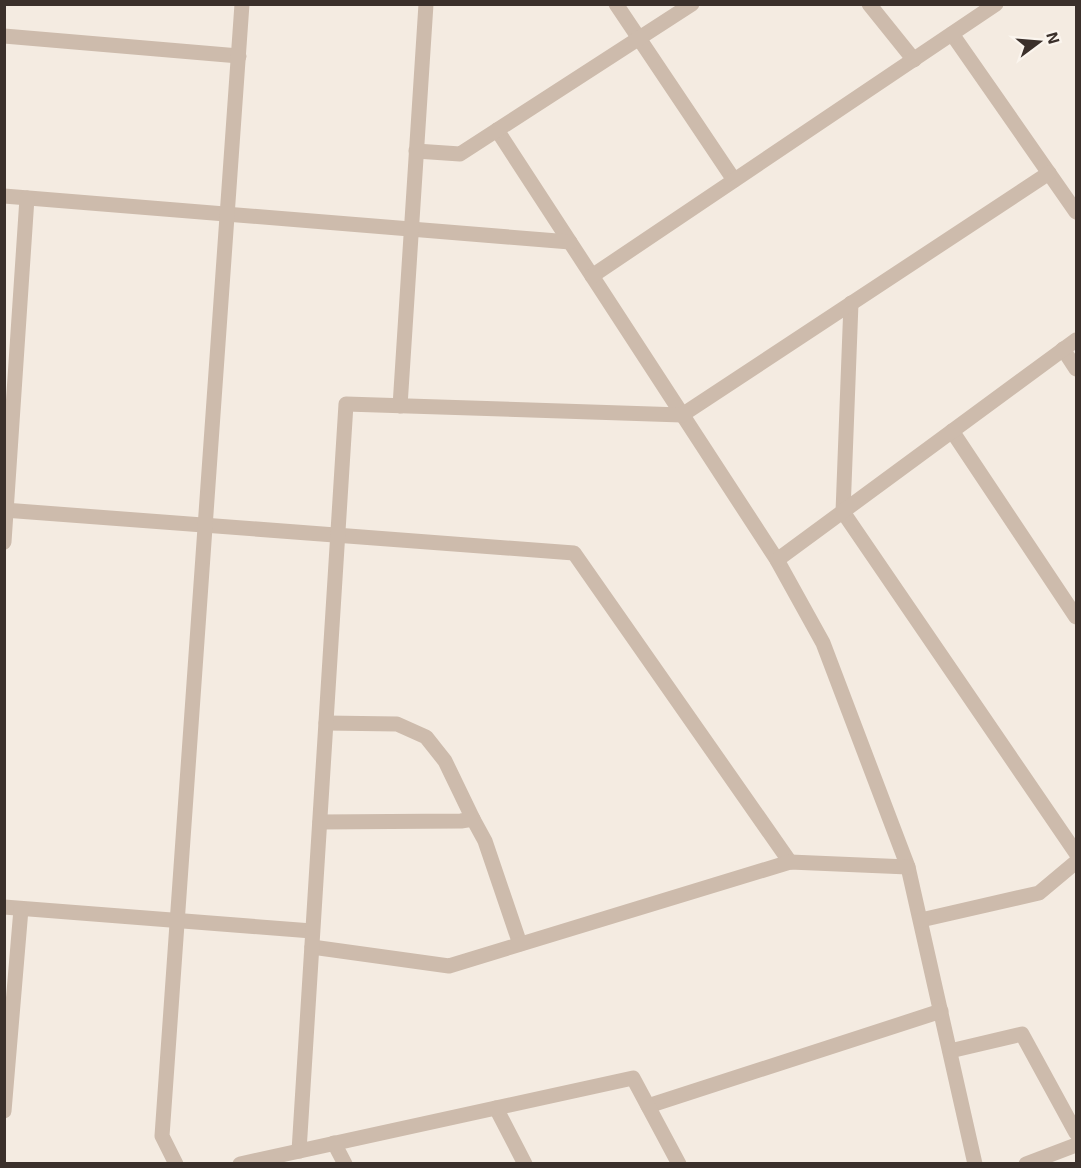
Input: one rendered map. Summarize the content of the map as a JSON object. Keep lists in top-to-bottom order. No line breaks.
{"north":"right"}
